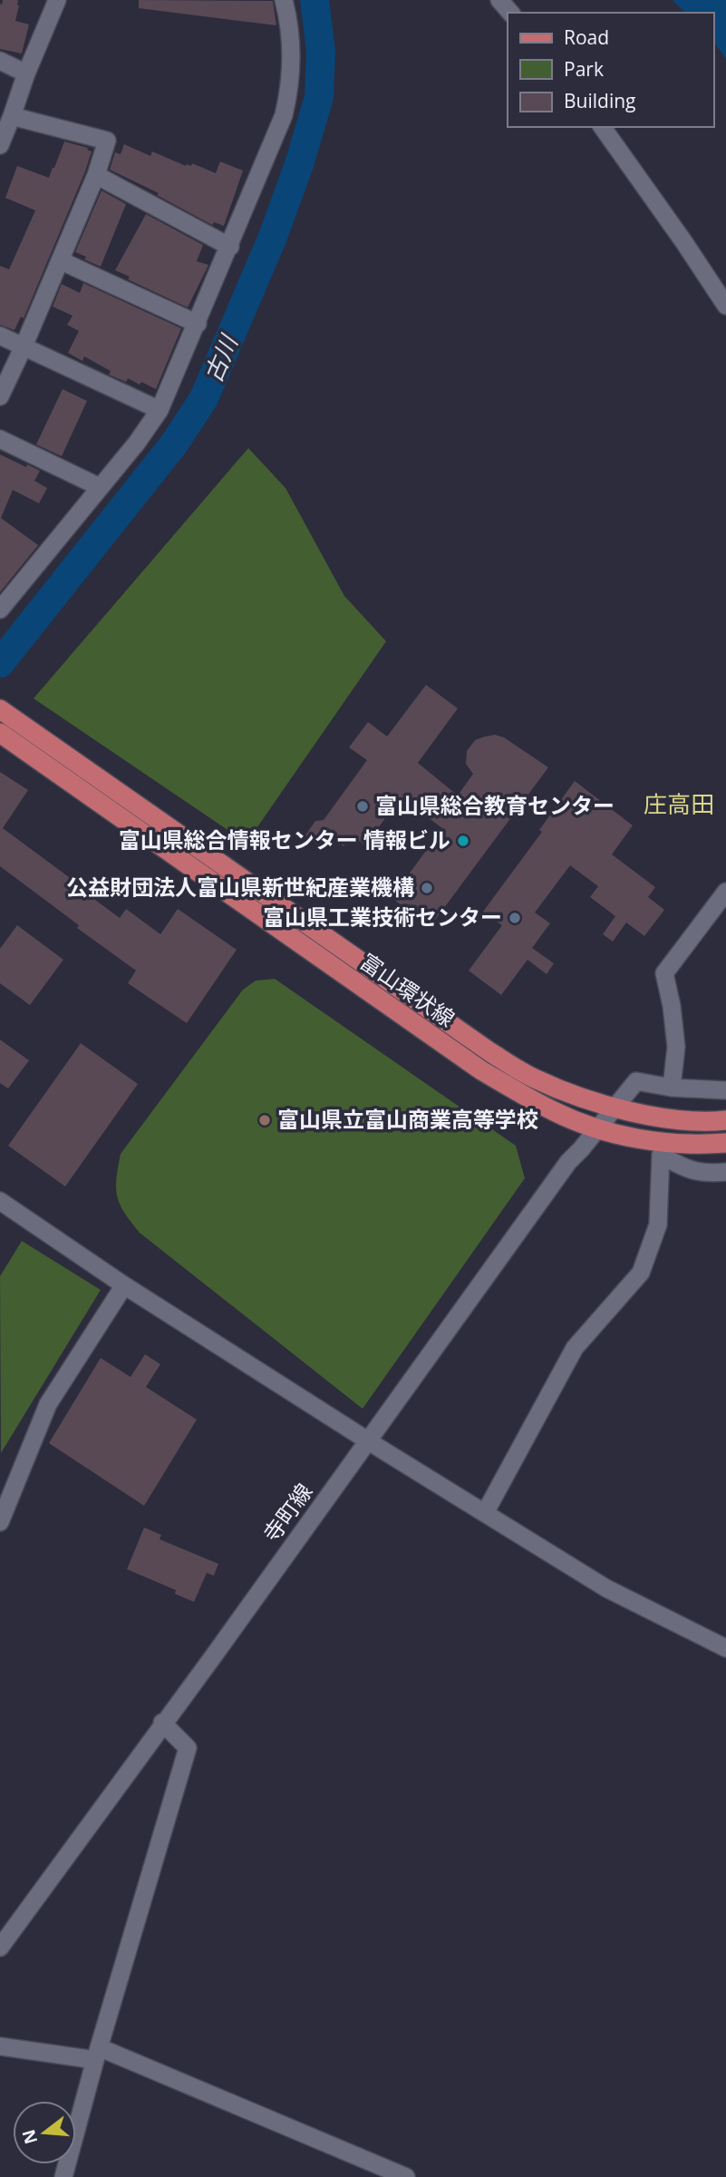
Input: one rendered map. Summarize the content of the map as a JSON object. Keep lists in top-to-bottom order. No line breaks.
{"streets":{"main road":["富山環状線"],"street":["寺町線"]},"crossings":[["富山環状線","寺町線"]],"districts":["庄高田"],"water":["古川"],"places":["富山県総合教育センター","富山県総合情報センター 情報ビル","公益財団法人富山県新世紀産業機構","富山県工業技術センター","富山県立富山商業高等学校"],"legend":["Road","Park","Building"],"north":"left"}
